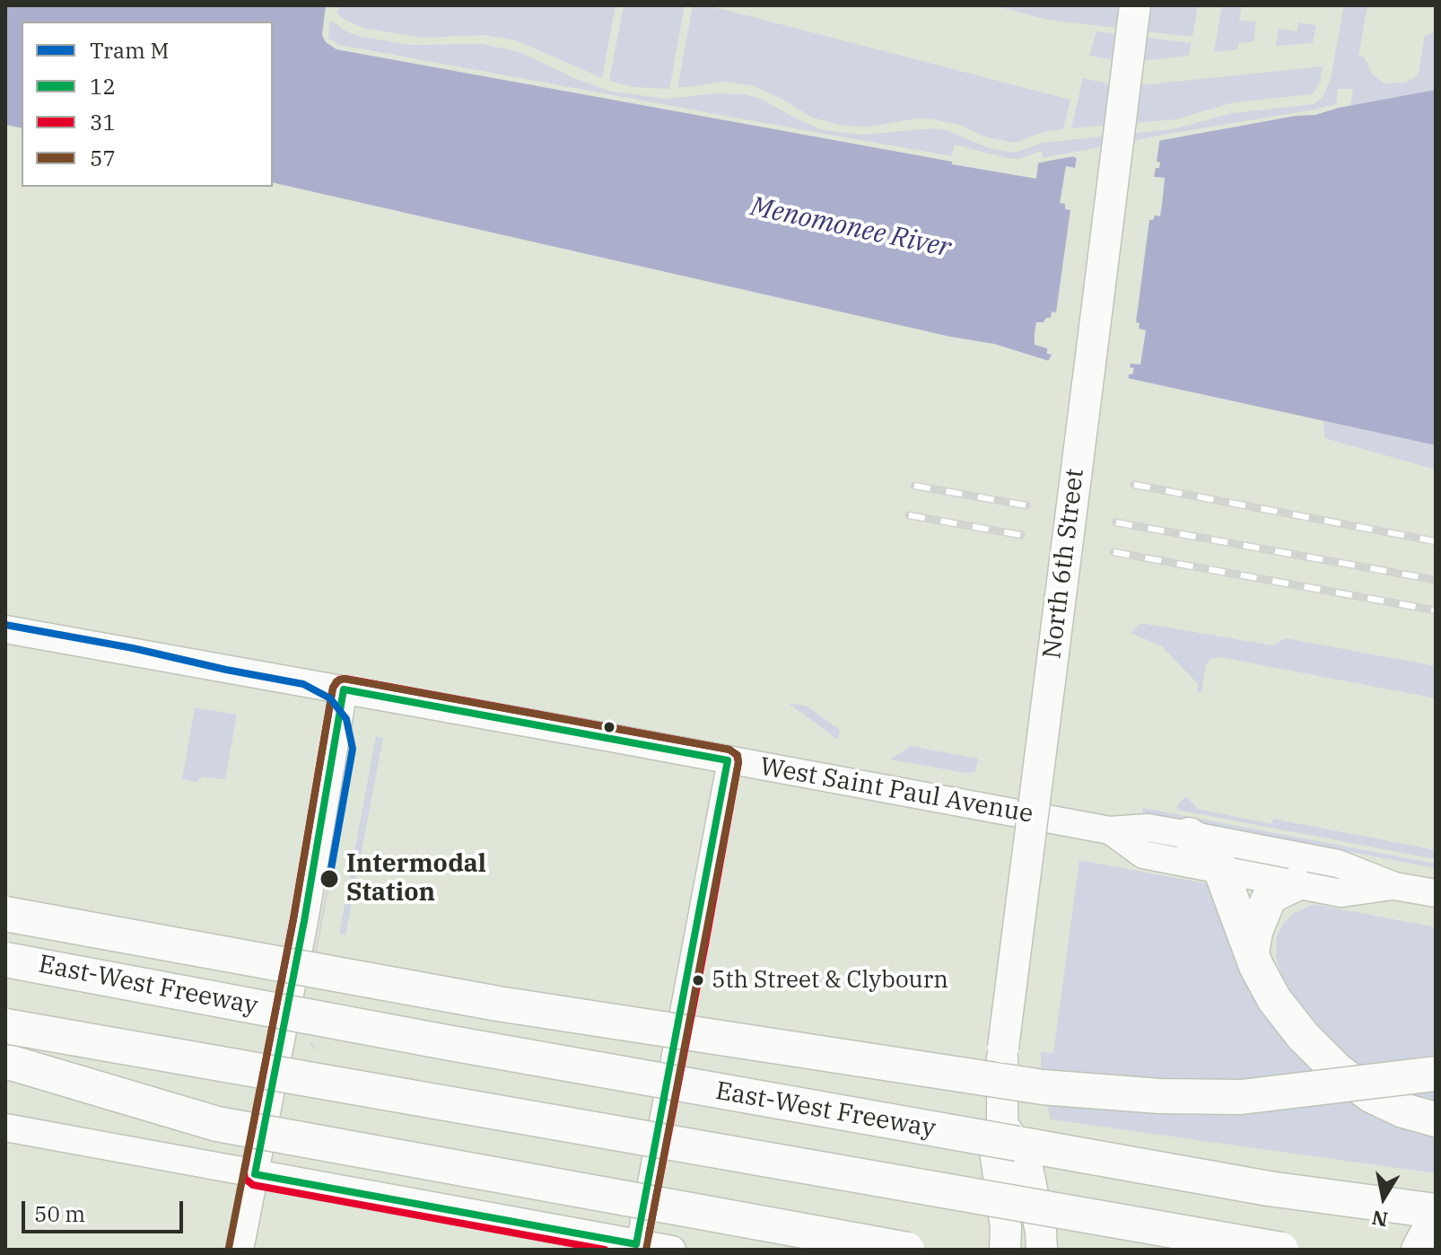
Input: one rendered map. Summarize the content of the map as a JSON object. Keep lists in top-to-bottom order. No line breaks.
{"streets":{"highway":["East-West Freeway"],"main road":["North 6th Street"],"street":["West Saint Paul Avenue"]},"water":["Menomonee River"],"places":["Intermodal Station","5th Street & Clybourn"],"lines":["tram line M","transit line 31","transit line 57","transit line 12"],"legend":["Tram M","12","31","57"],"scale_bar":"50 m","north":"bottom"}
